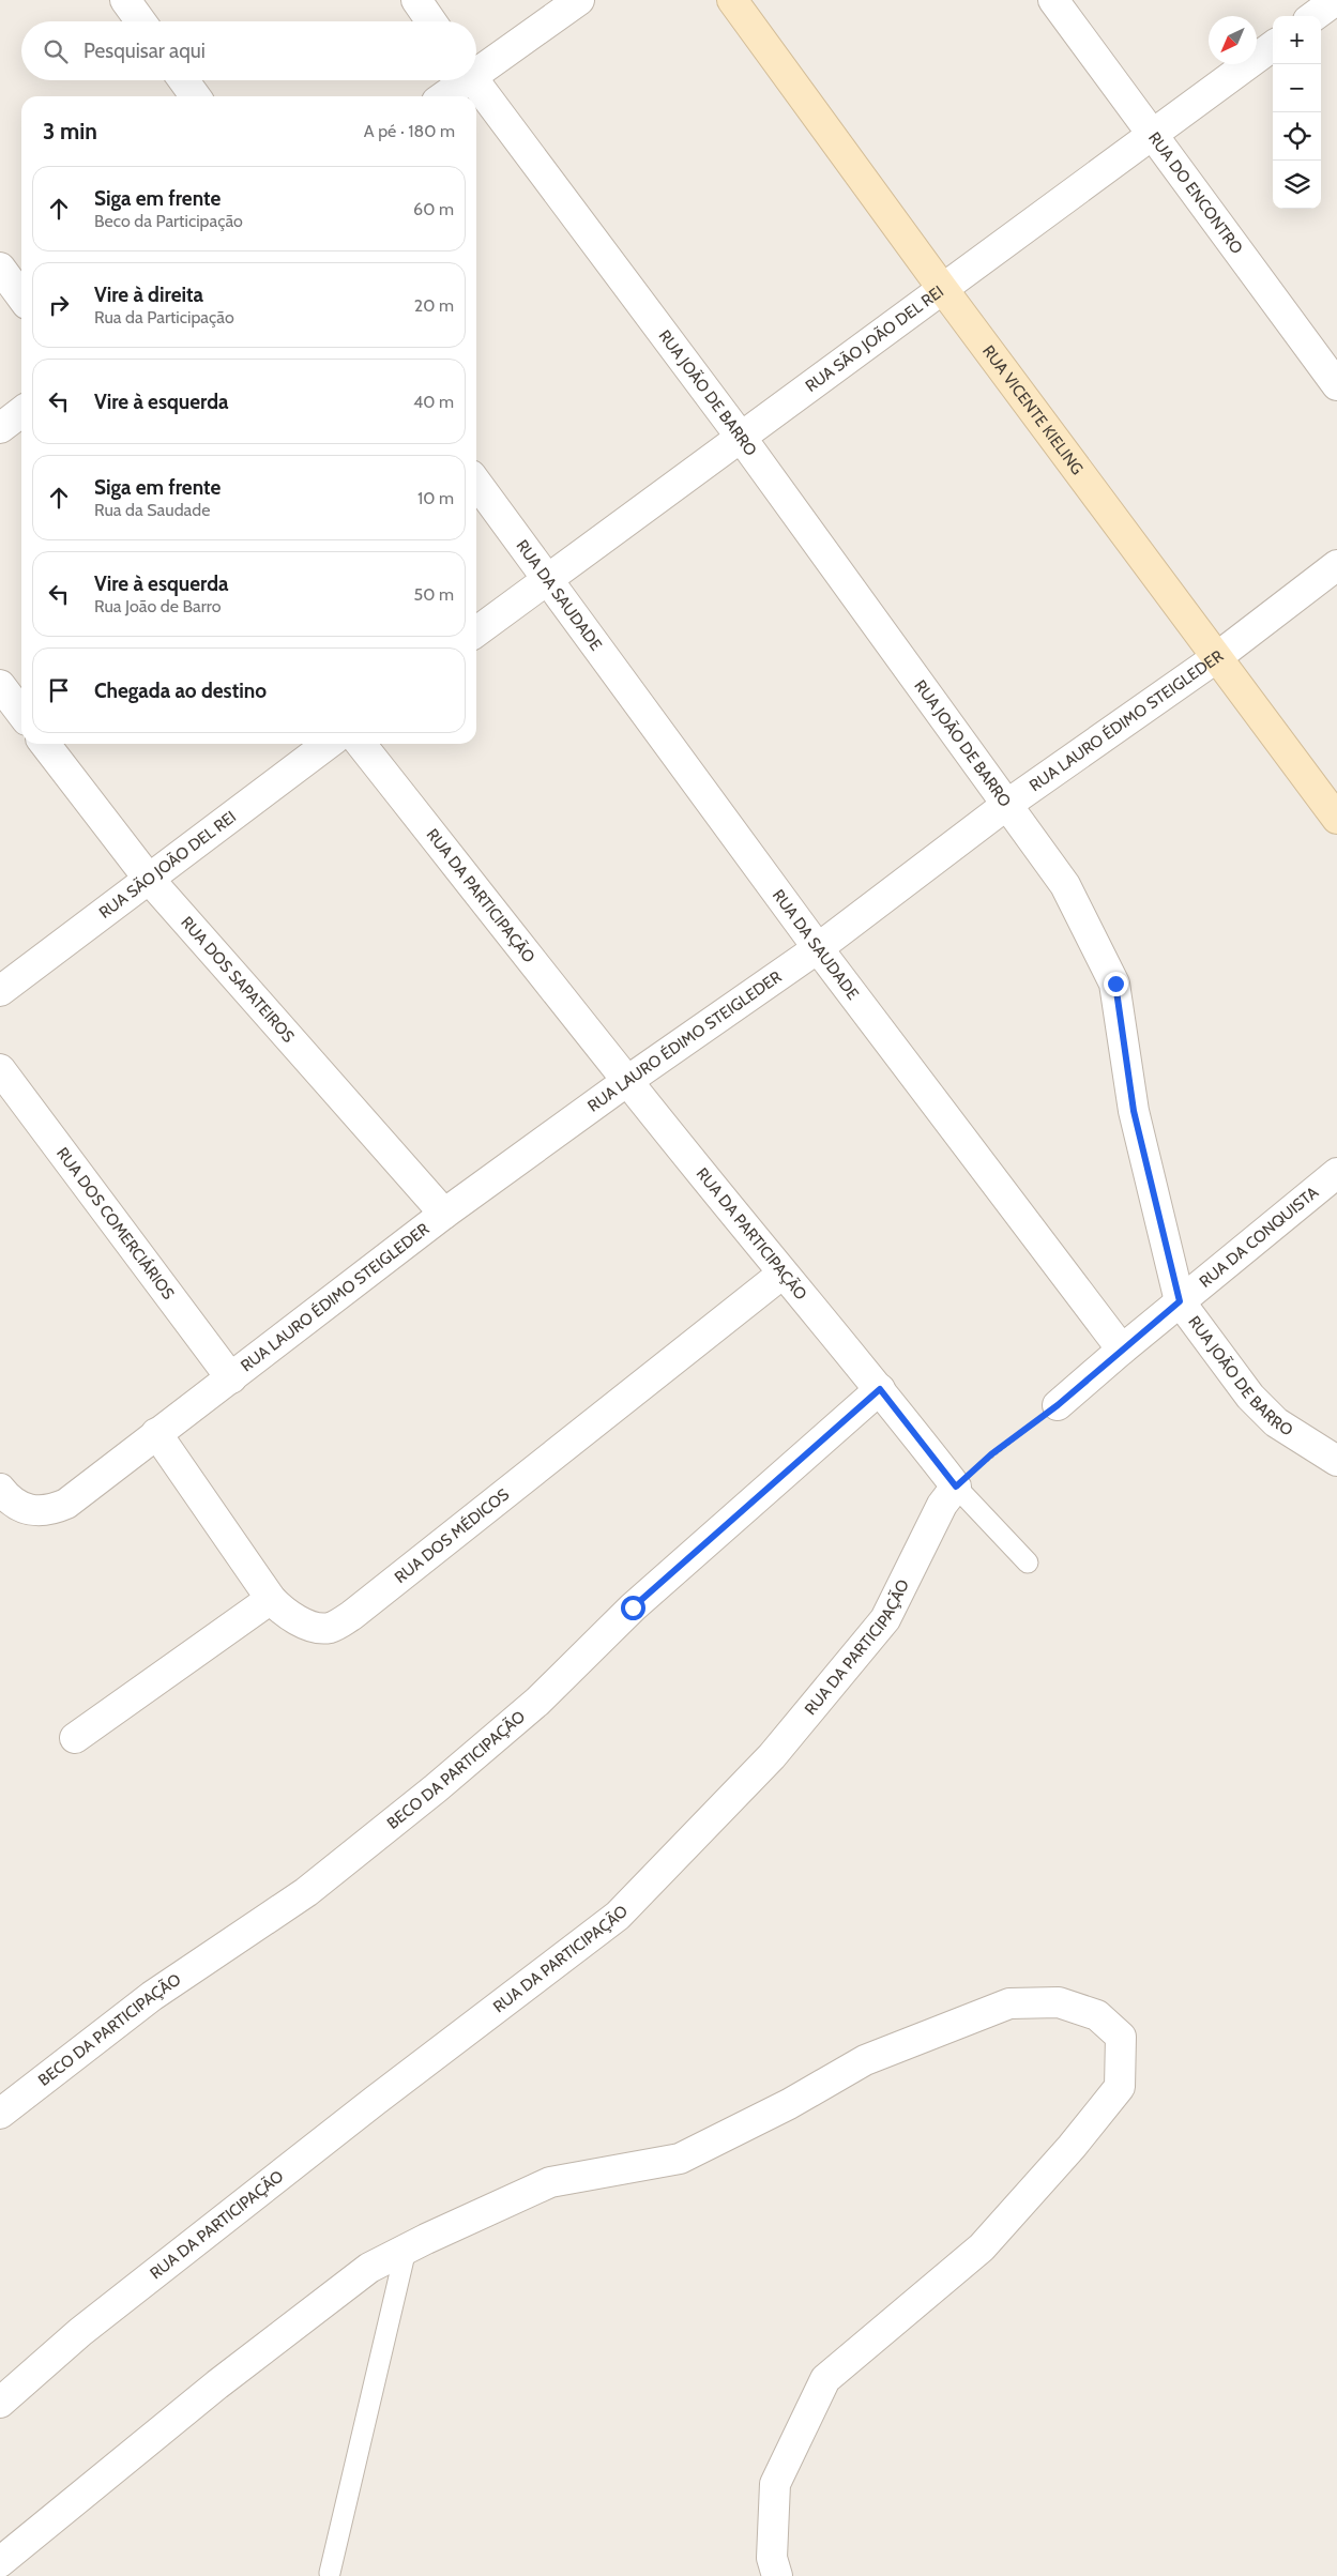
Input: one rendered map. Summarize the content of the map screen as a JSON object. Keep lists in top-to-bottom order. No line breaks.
{"streets":{"street":["RUA DO ENCONTRO","RUA SÃO JOÃO DEL REI","RUA JOÃO DE BARRO","RUA VICENTE KIELING","RUA DA SAUDADE","RUA LAURO ÉDIMO STEIGLEDER","RUA DA PARTICIPAÇÃO","RUA DOS SAPATEIROS","RUA DOS COMERCIÁRIOS","RUA DA CONQUISTA","RUA DOS MÉDICOS","BECO DA PARTICIPAÇÃO"]},"crossings":[["RUA DO ENCONTRO","RUA SÃO JOÃO DEL REI"],["RUA SÃO JOÃO DEL REI","RUA JOÃO DE BARRO"],["RUA SÃO JOÃO DEL REI","RUA VICENTE KIELING"],["RUA SÃO JOÃO DEL REI","RUA DA SAUDADE"],["RUA SÃO JOÃO DEL REI","RUA DOS SAPATEIROS"],["RUA JOÃO DE BARRO","RUA LAURO ÉDIMO STEIGLEDER"],["RUA JOÃO DE BARRO","RUA DA CONQUISTA"],["RUA VICENTE KIELING","RUA LAURO ÉDIMO STEIGLEDER"],["RUA DA SAUDADE","RUA LAURO ÉDIMO STEIGLEDER"],["RUA LAURO ÉDIMO STEIGLEDER","RUA DA PARTICIPAÇÃO"],["RUA LAURO ÉDIMO STEIGLEDER","RUA DOS SAPATEIROS"],["RUA LAURO ÉDIMO STEIGLEDER","RUA DOS COMERCIÁRIOS"],["RUA LAURO ÉDIMO STEIGLEDER","RUA DOS MÉDICOS"],["RUA DA PARTICIPAÇÃO","RUA DOS MÉDICOS"],["RUA DA PARTICIPAÇÃO","BECO DA PARTICIPAÇÃO"]],"north":"bottom left","page":{"map_buttons":["+","−"],"search":"Pesquisar aqui","heading":["3 min","A pé · 180 m"],"list":[["Siga em frente","Beco da Participação","60 m"],["Vire à direita","Rua da Participação","20 m"],["Vire à esquerda","40 m"],["Siga em frente","Rua da Saudade","10 m"],["Vire à esquerda","Rua João de Barro","50 m"],"Chegada ao destino"]}}
